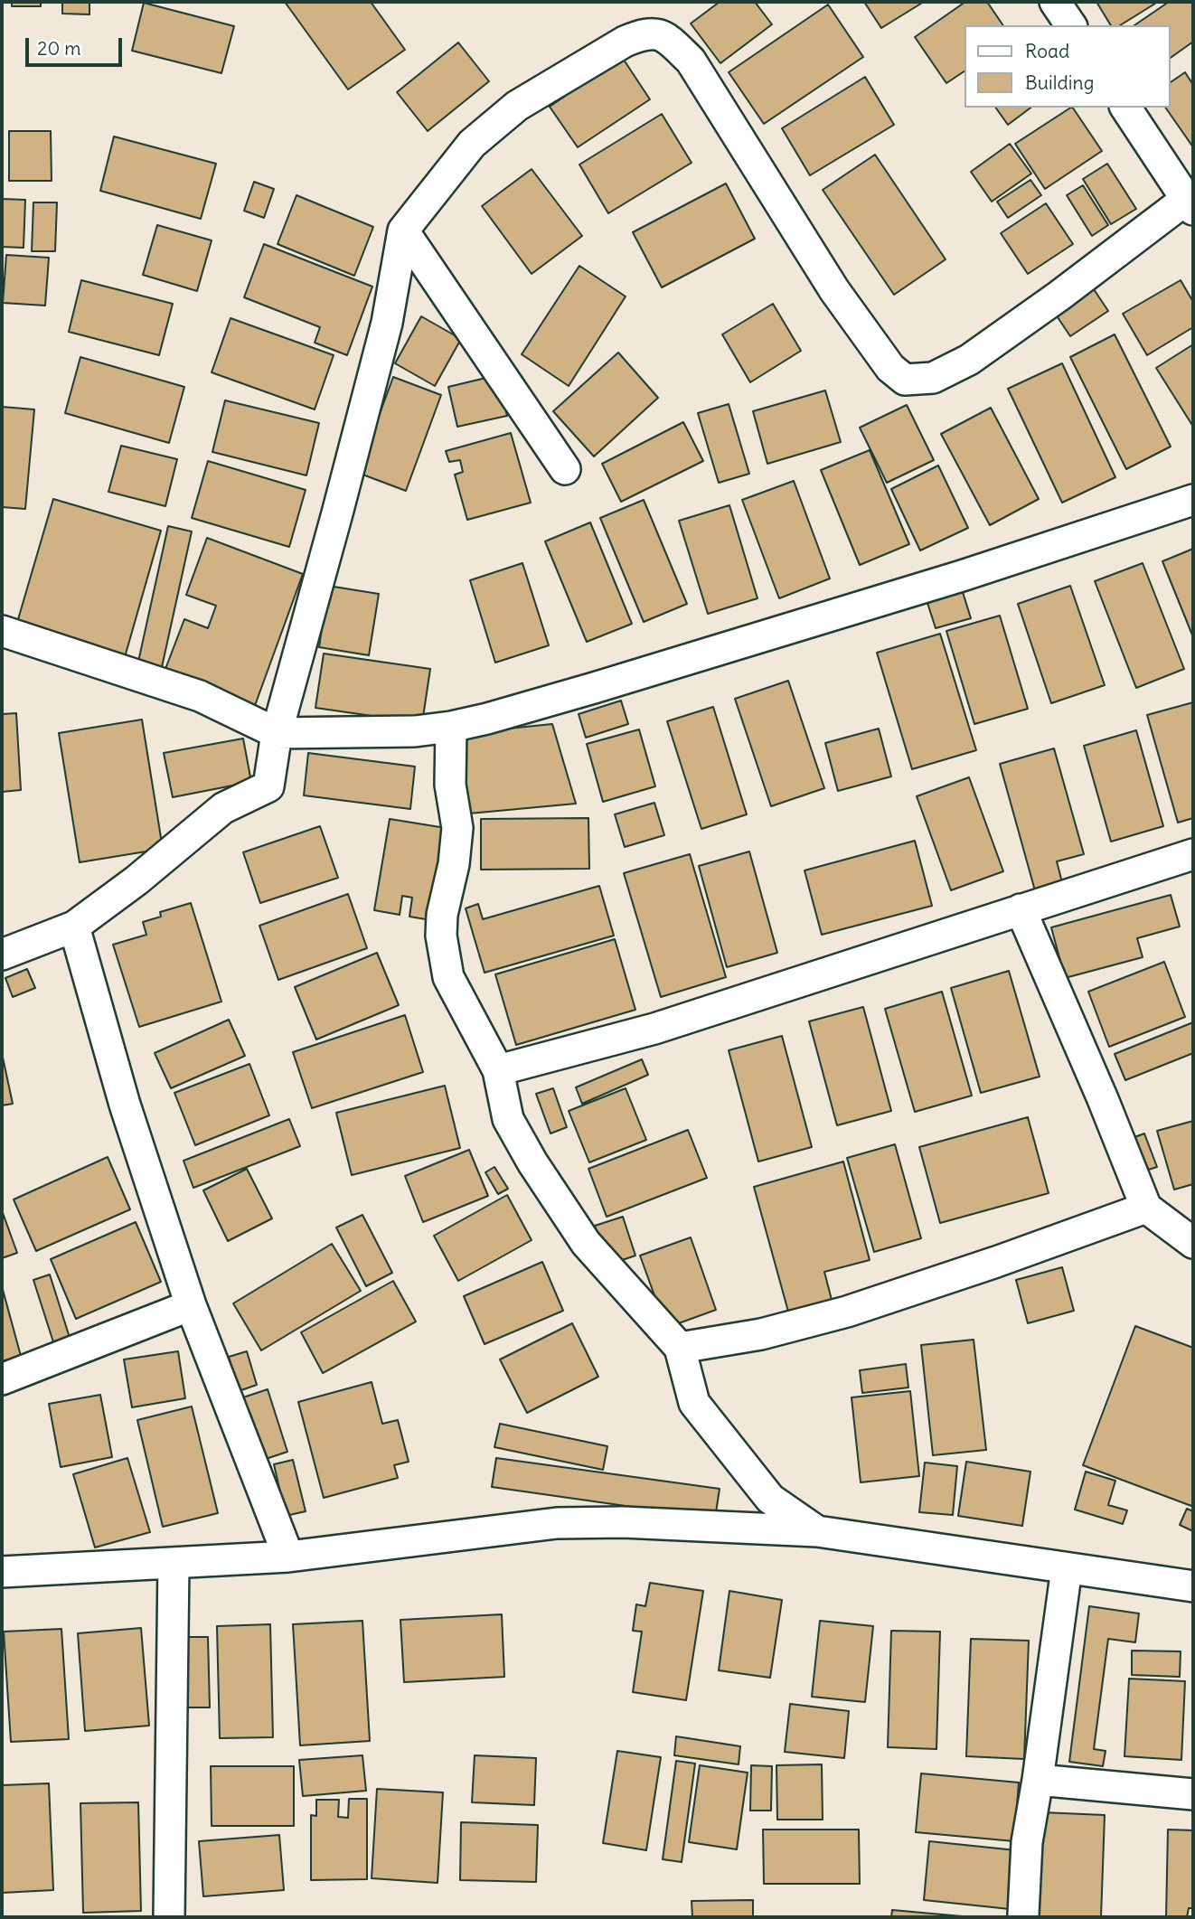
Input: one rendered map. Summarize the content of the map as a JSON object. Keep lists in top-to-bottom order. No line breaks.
{"legend":["Road","Building"],"scale_bar":"20 m"}
